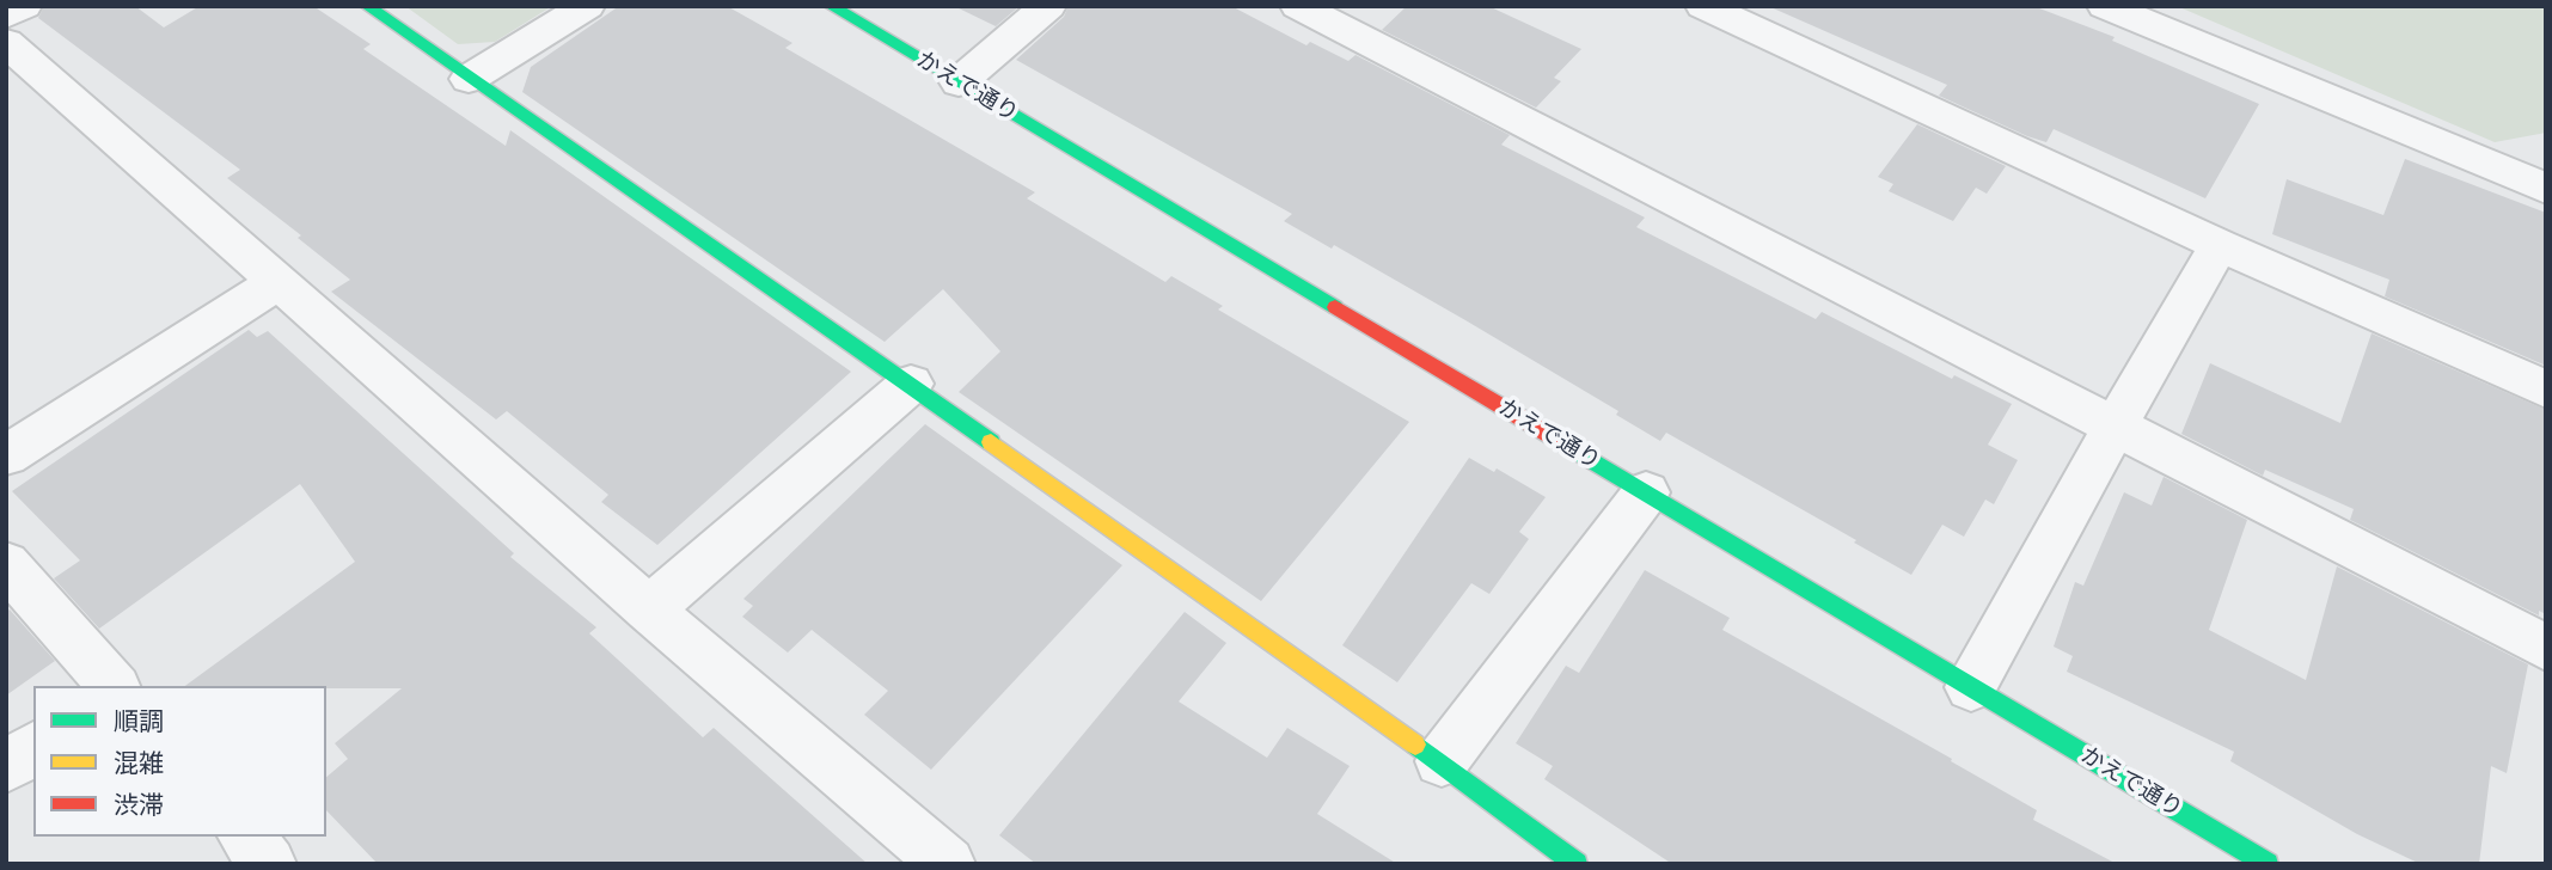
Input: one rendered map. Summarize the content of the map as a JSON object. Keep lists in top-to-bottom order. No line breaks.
{"streets":{"street":["かえで通り"]},"legend":["順調","混雑","渋滞"]}
